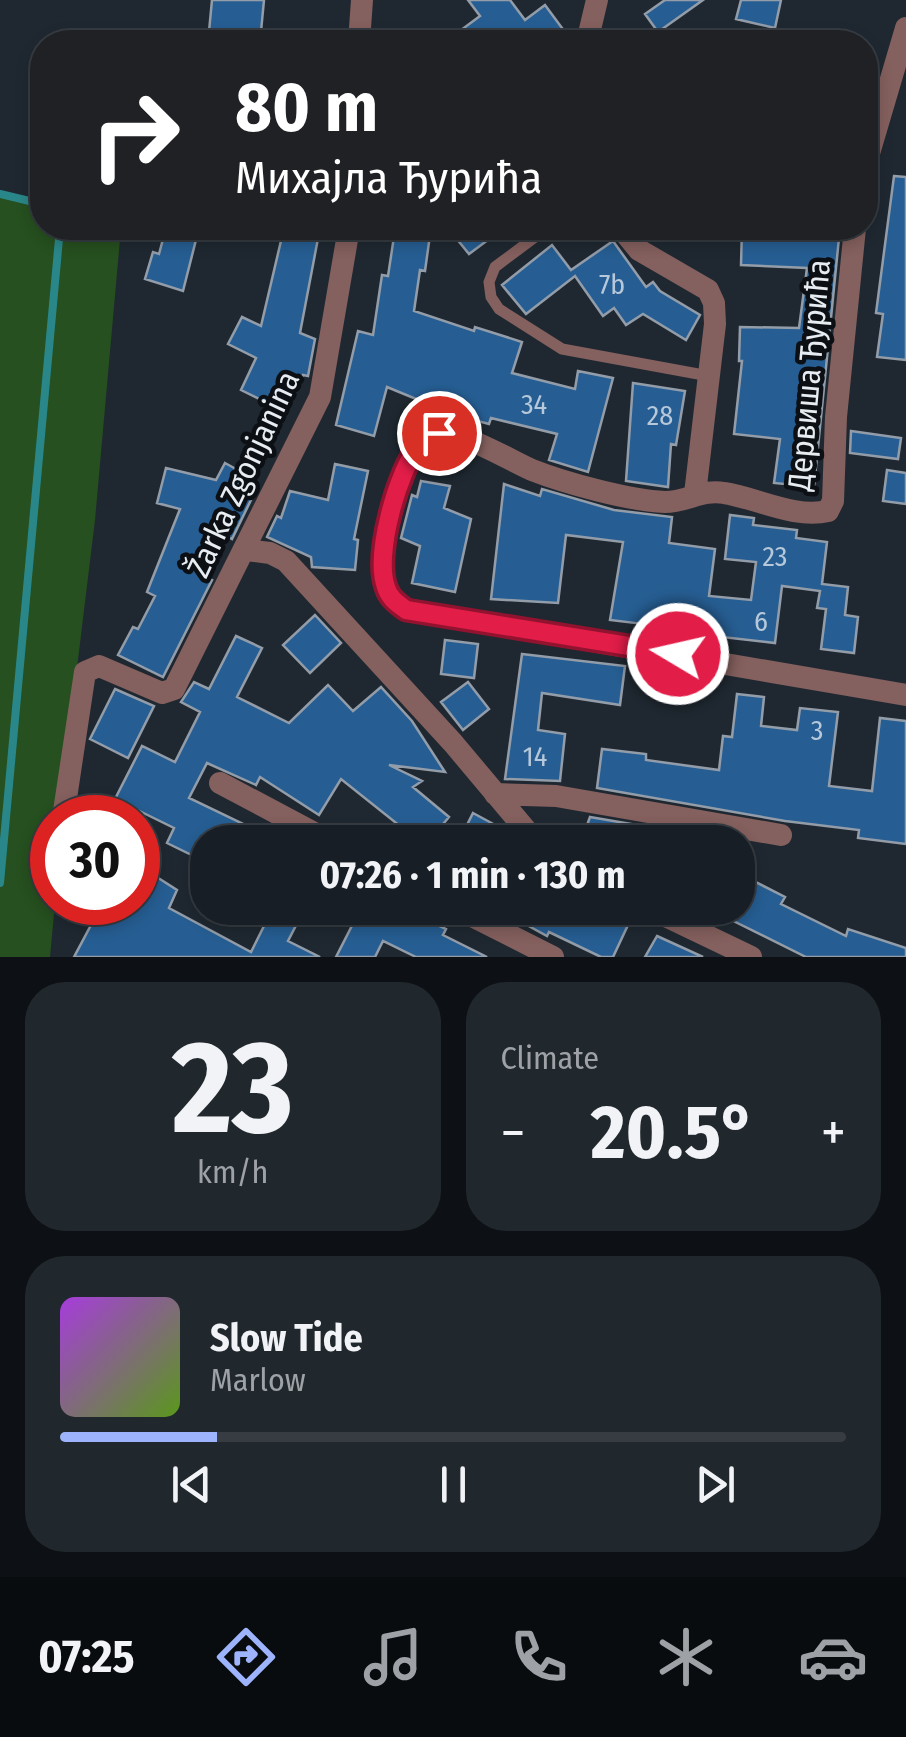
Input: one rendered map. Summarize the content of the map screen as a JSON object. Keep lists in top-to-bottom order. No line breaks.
{"streets":{"street":["Дервиша Ђурића","Žarka Zgonjanina"]},"house_numbers":["7b","34","28","23","6","3","14"],"page":{"turn":["80 m","Михајла Ђурића"],"limit":"30","trip":"07:26 · 1 min · 130 m","tile":[["23","km/h"],"Climate"],"heat":["−","20.5°","+"],"song":["Slow Tide","Marlow"],"tabs":"07:25"}}
